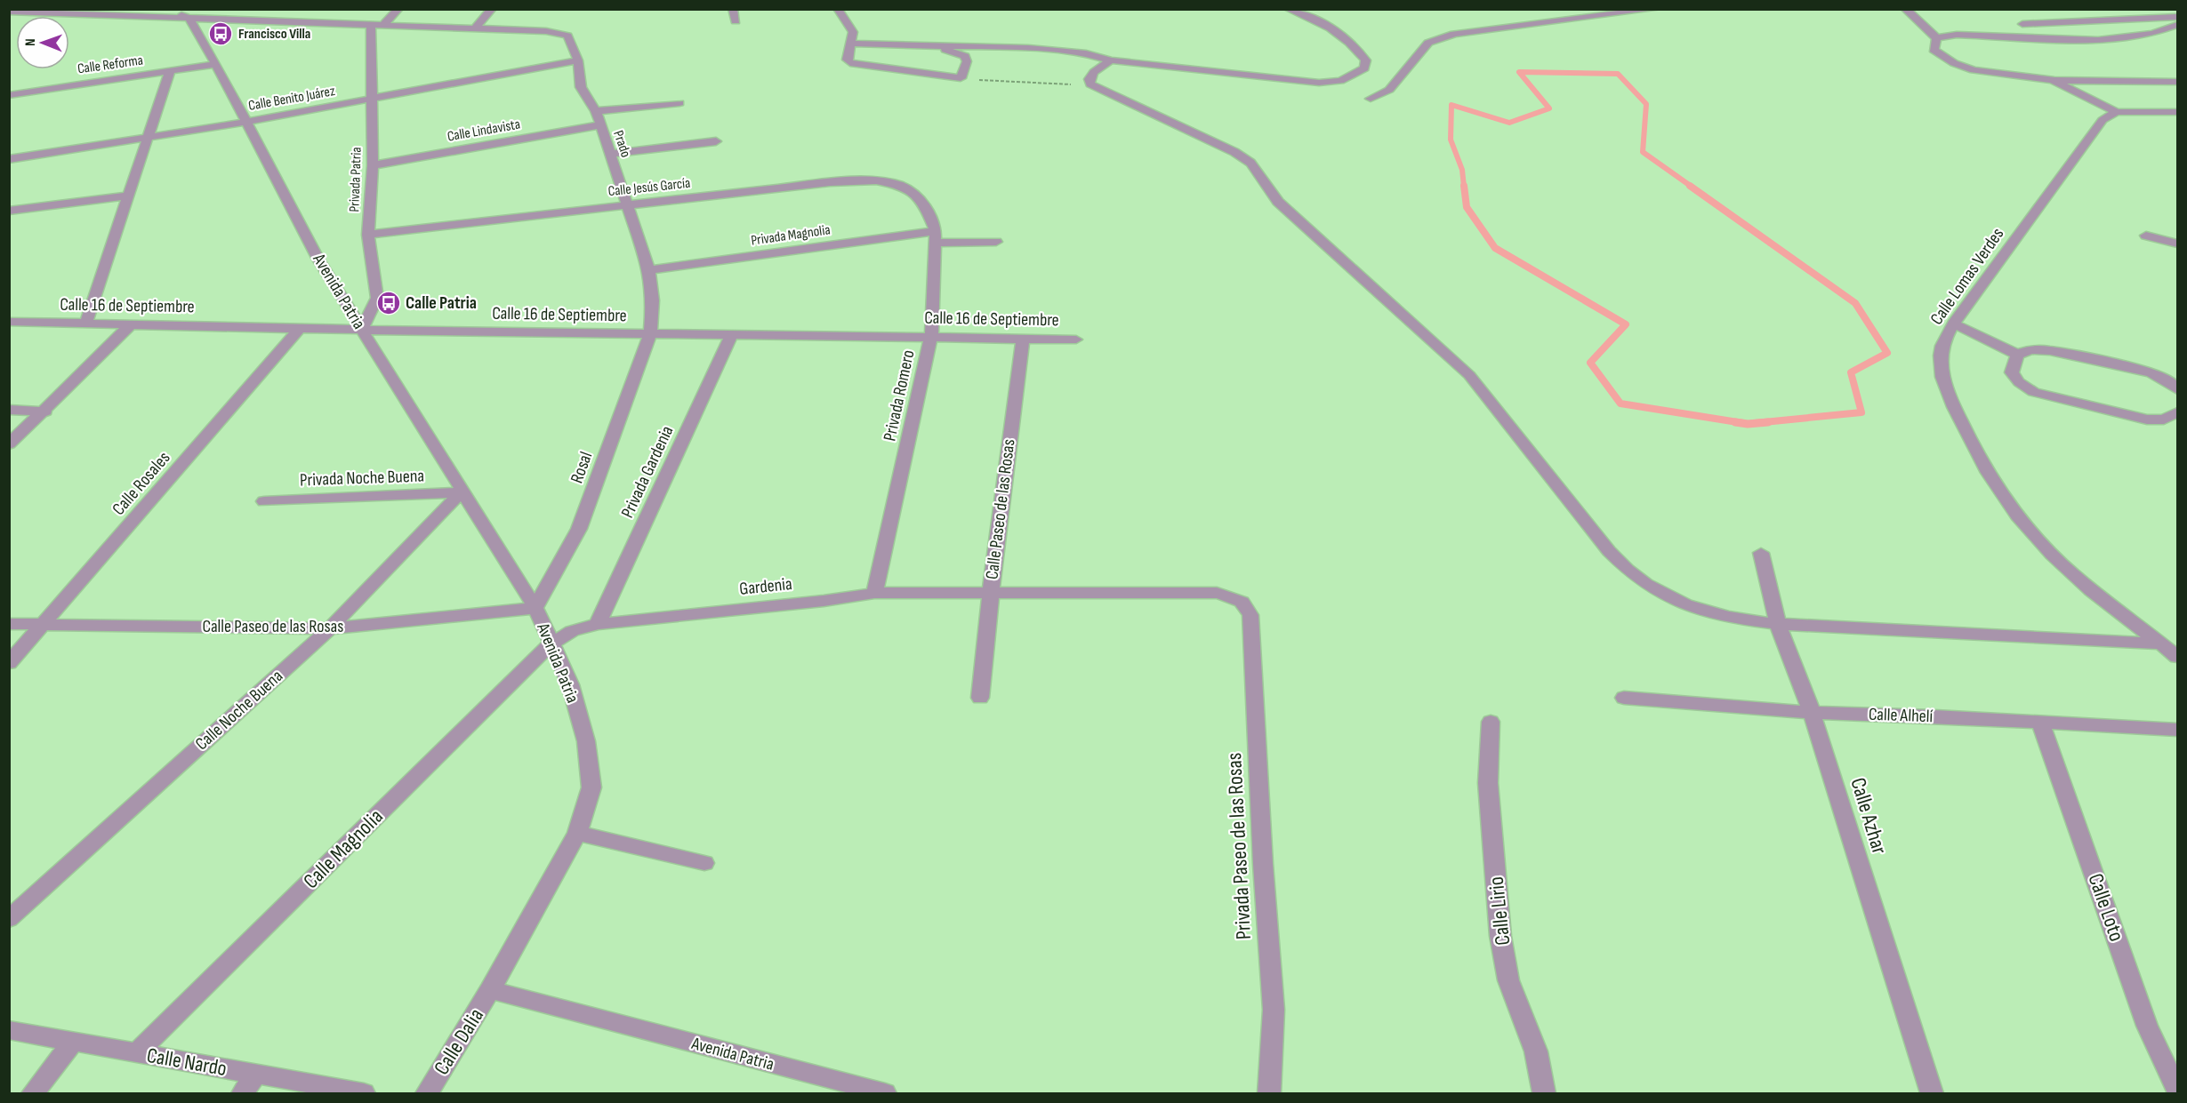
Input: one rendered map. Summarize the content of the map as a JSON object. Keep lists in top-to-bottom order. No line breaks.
{"streets":{"street":["Calle Reforma","Calle Benito Juárez","Calle Lindavista","Prado","Privada Patria","Calle Jesús García","Privada Magnolia","Calle Lomas Verdes","Avenida Patria","Calle 16 de Septiembre","Privada Romero","Rosal","Privada Gardenia","Privada Noche Buena","Calle Rosales","Calle Paseo de las Rosas","Gardenia","Calle Noche Buena","Calle Alhelí","Calle Azhar","Privada Paseo de las Rosas","Calle Magnolia","Calle Loto","Calle Lirio","Calle Dalia","Calle Nardo"]},"crossings":[["Calle Reforma","Avenida Patria"],["Calle Benito Juárez","Prado"],["Calle Benito Juárez","Privada Patria"],["Calle Benito Juárez","Avenida Patria"],["Calle Lindavista","Prado"],["Calle Lindavista","Privada Patria"],["Prado","Calle Jesús García"],["Prado","Privada Magnolia"],["Prado","Calle 16 de Septiembre"],["Prado","Rosal"],["Privada Patria","Calle Jesús García"],["Privada Patria","Avenida Patria"],["Privada Patria","Calle 16 de Septiembre"],["Calle Jesús García","Privada Romero"],["Privada Magnolia","Privada Romero"],["Avenida Patria","Calle 16 de Septiembre"],["Avenida Patria","Rosal"],["Avenida Patria","Privada Noche Buena"],["Avenida Patria","Calle Paseo de las Rosas"],["Avenida Patria","Gardenia"],["Avenida Patria","Calle Noche Buena"],["Avenida Patria","Calle Magnolia"],["Avenida Patria","Calle Dalia"],["Calle 16 de Septiembre","Privada Romero"],["Calle 16 de Septiembre","Rosal"],["Calle 16 de Septiembre","Privada Gardenia"],["Calle 16 de Septiembre","Calle Rosales"],["Calle 16 de Septiembre","Calle Paseo de las Rosas"],["Privada Romero","Gardenia"],["Rosal","Calle Paseo de las Rosas"],["Privada Gardenia","Gardenia"],["Privada Noche Buena","Calle Noche Buena"],["Calle Rosales","Calle Paseo de las Rosas"],["Calle Paseo de las Rosas","Gardenia"],["Calle Paseo de las Rosas","Calle Noche Buena"],["Calle Paseo de las Rosas","Privada Paseo de las Rosas"],["Gardenia","Calle Magnolia"],["Calle Alhelí","Calle Azhar"],["Calle Alhelí","Calle Loto"],["Calle Magnolia","Calle Nardo"]],"places":{"bus stop":["Francisco Villa","Calle Patria"]},"north":"left"}
